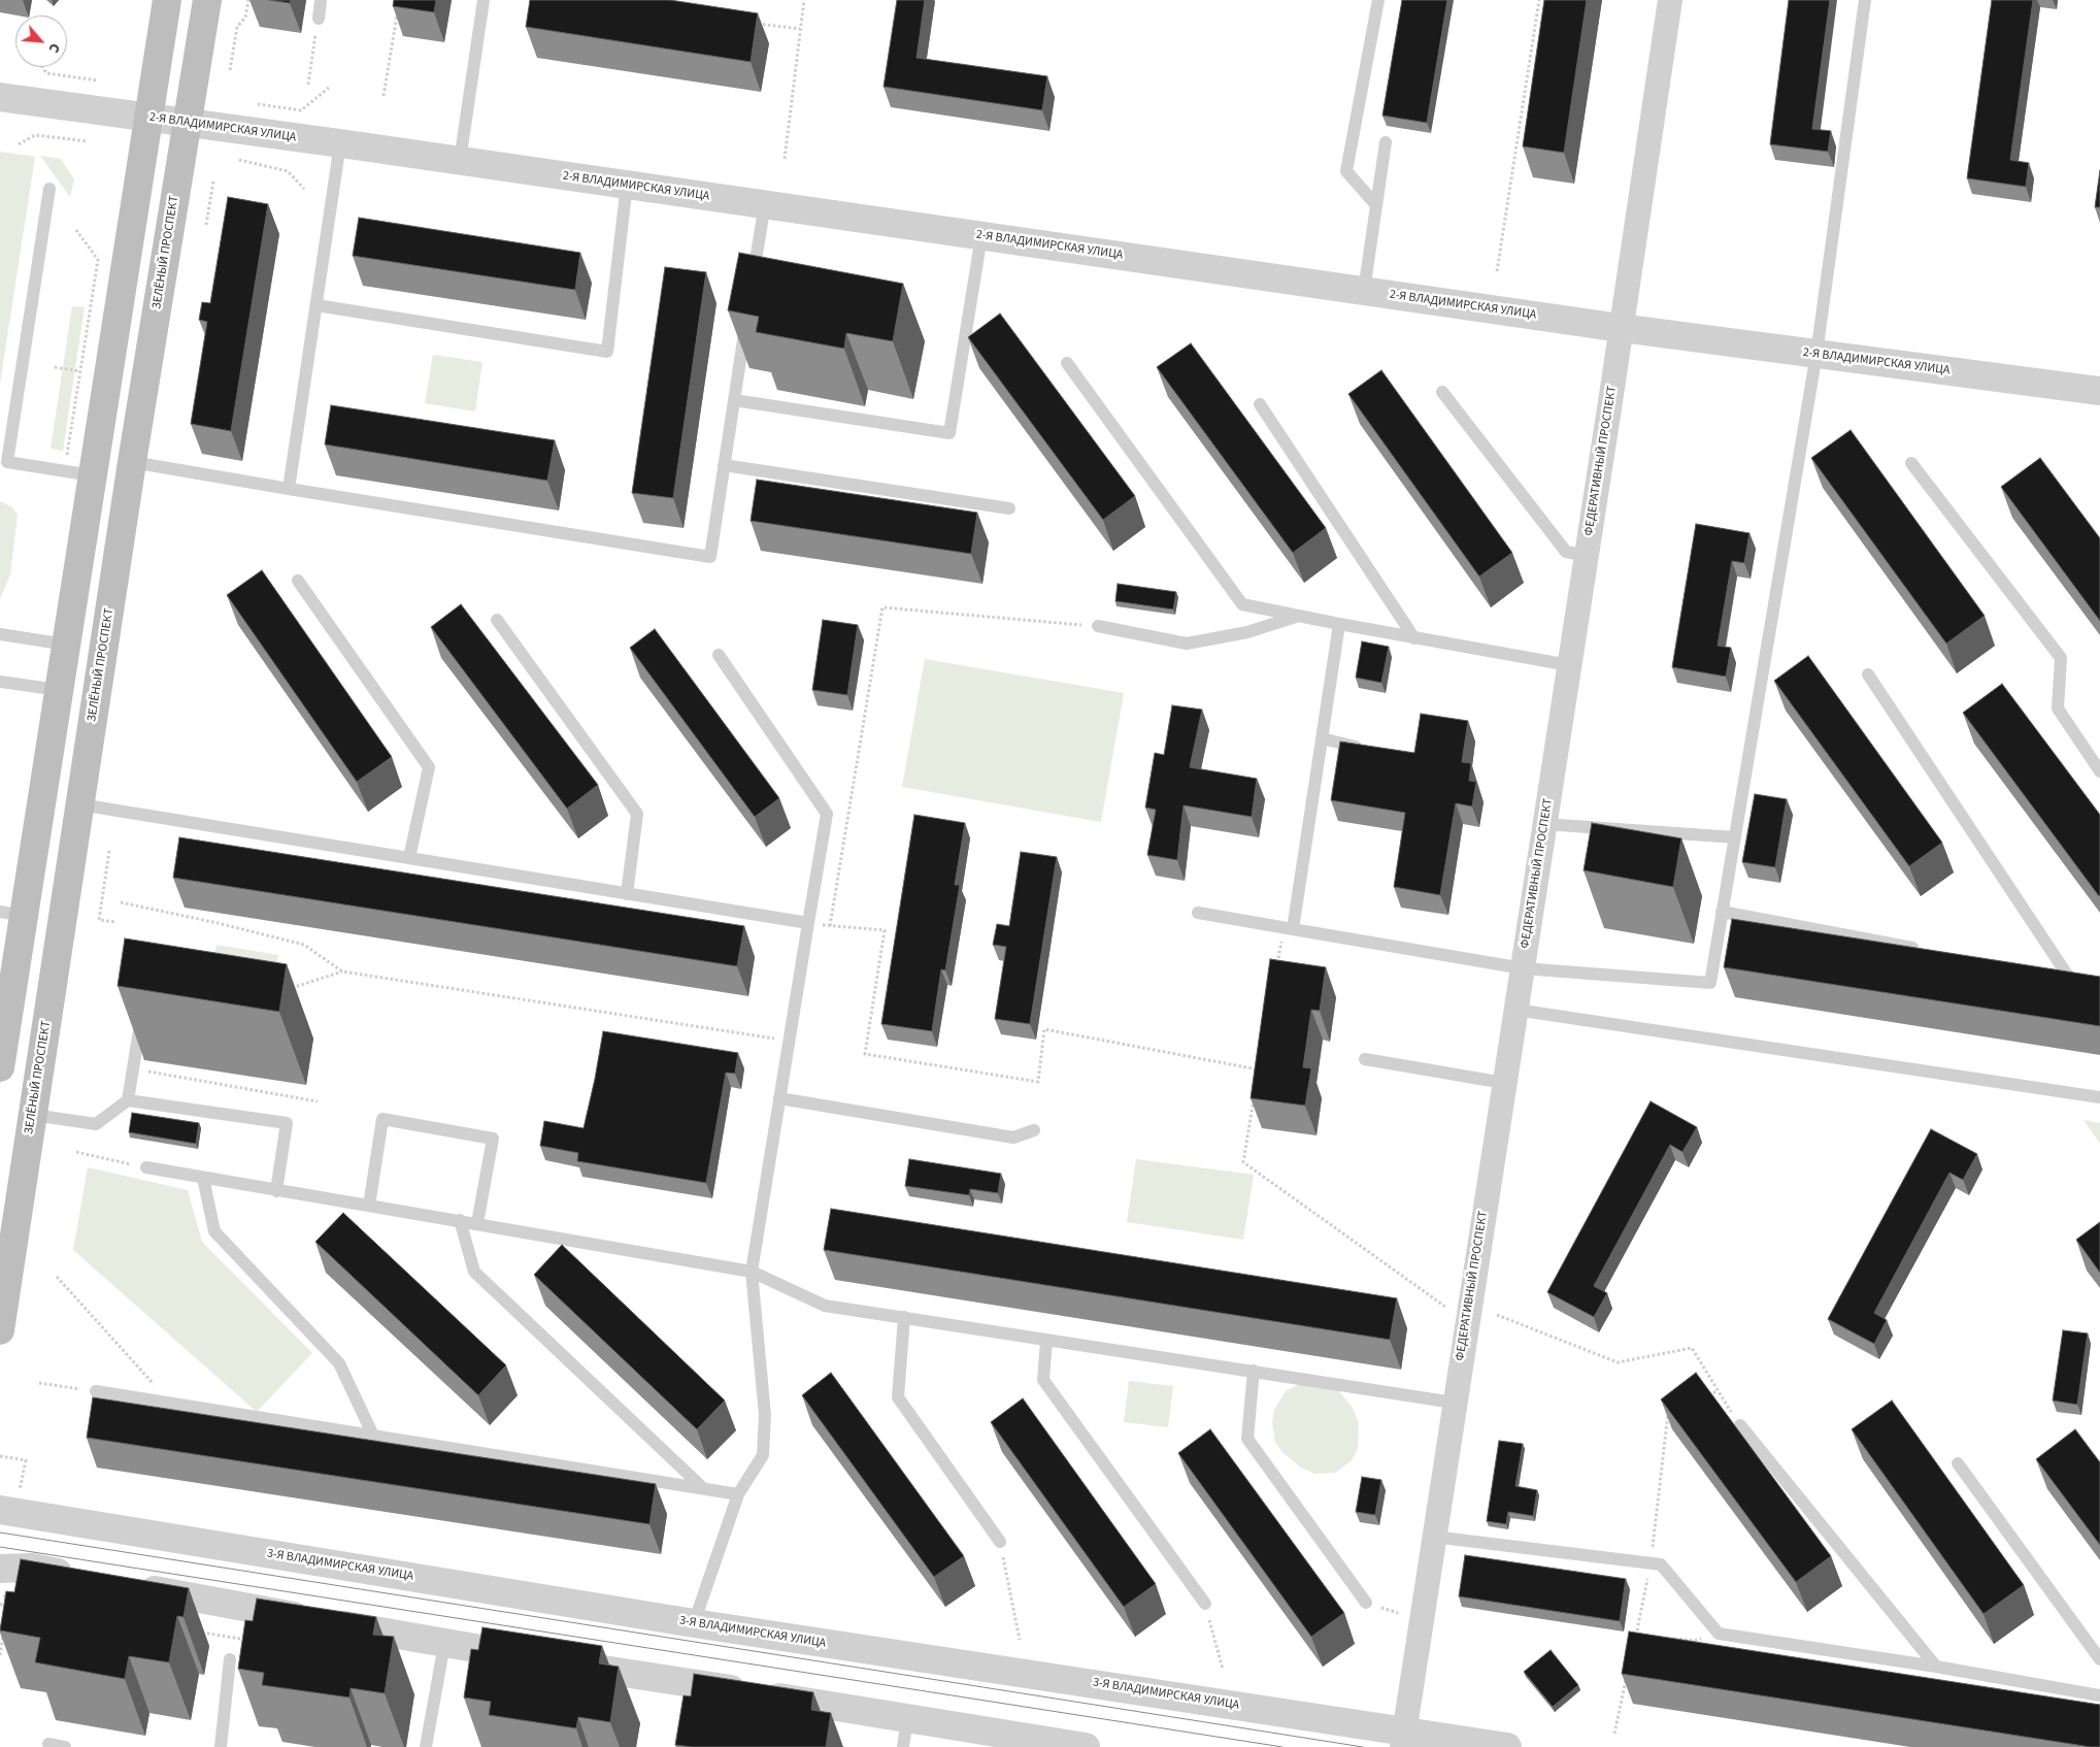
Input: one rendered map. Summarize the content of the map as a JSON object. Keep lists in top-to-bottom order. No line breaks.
{"streets":{"main road":["ЗЕЛЁНЫЙ ПРОСПЕКТ"],"street":["2-Я ВЛАДИМИРСКАЯ УЛИЦА","ФЕДЕРАТИВНЫЙ ПРОСПЕКТ","3-Я ВЛАДИМИРСКАЯ УЛИЦА"]},"crossings":[["2-Я ВЛАДИМИРСКАЯ УЛИЦА","ЗЕЛЁНЫЙ ПРОСПЕКТ"],["2-Я ВЛАДИМИРСКАЯ УЛИЦА","ФЕДЕРАТИВНЫЙ ПРОСПЕКТ"],["ФЕДЕРАТИВНЫЙ ПРОСПЕКТ","3-Я ВЛАДИМИРСКАЯ УЛИЦА"]],"north":"bottom right"}
